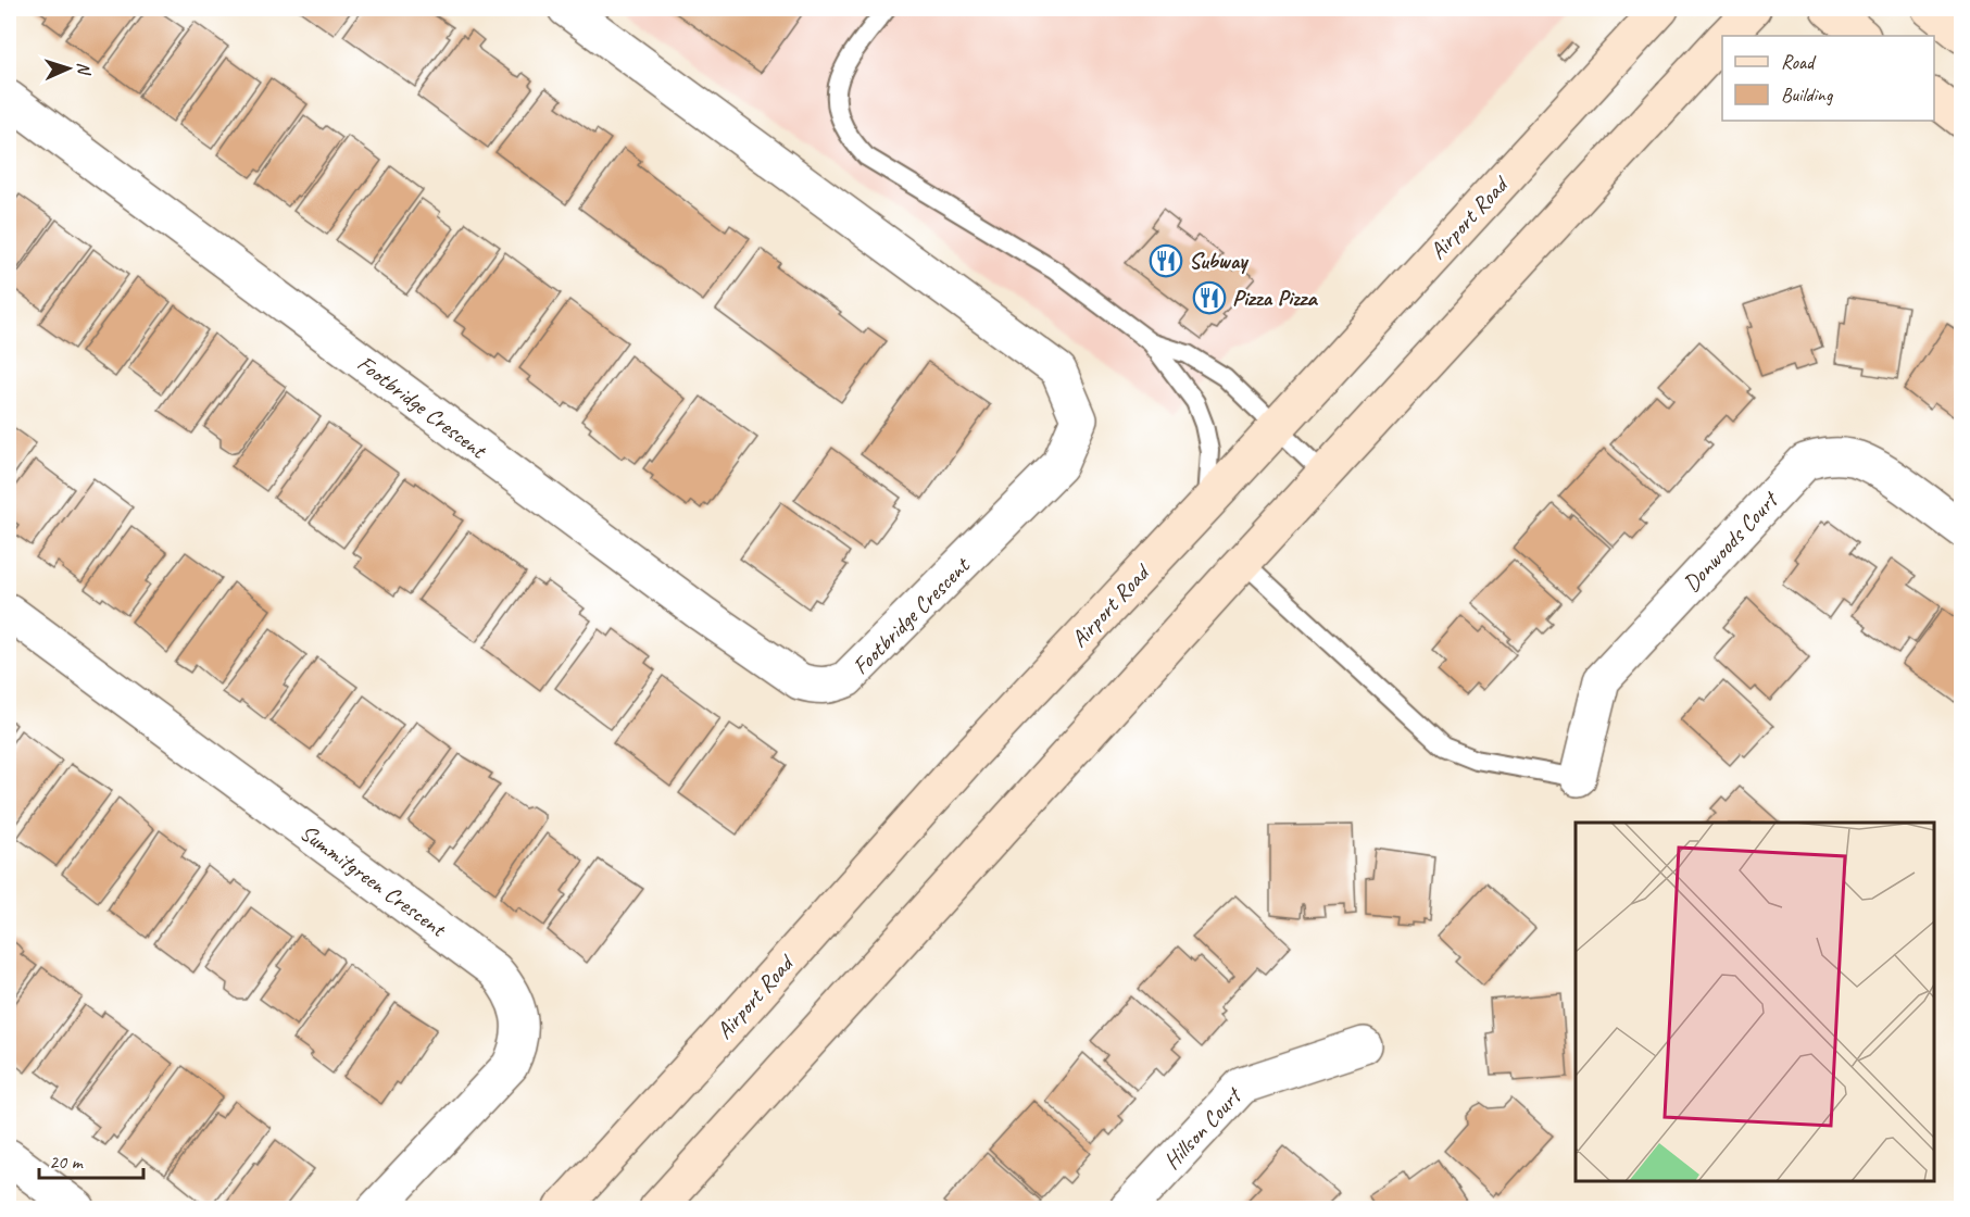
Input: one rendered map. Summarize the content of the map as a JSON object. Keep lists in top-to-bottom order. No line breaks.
{"streets":{"main road":["Airport Road"],"street":["Footbridge Crescent","Donwoods Court","Summitgreen Crescent","Hillson Court"]},"places":{"restaurant":["Subway","Pizza Pizza"]},"legend":["Road","Building"],"scale_bar":"20 m","north":"right"}
